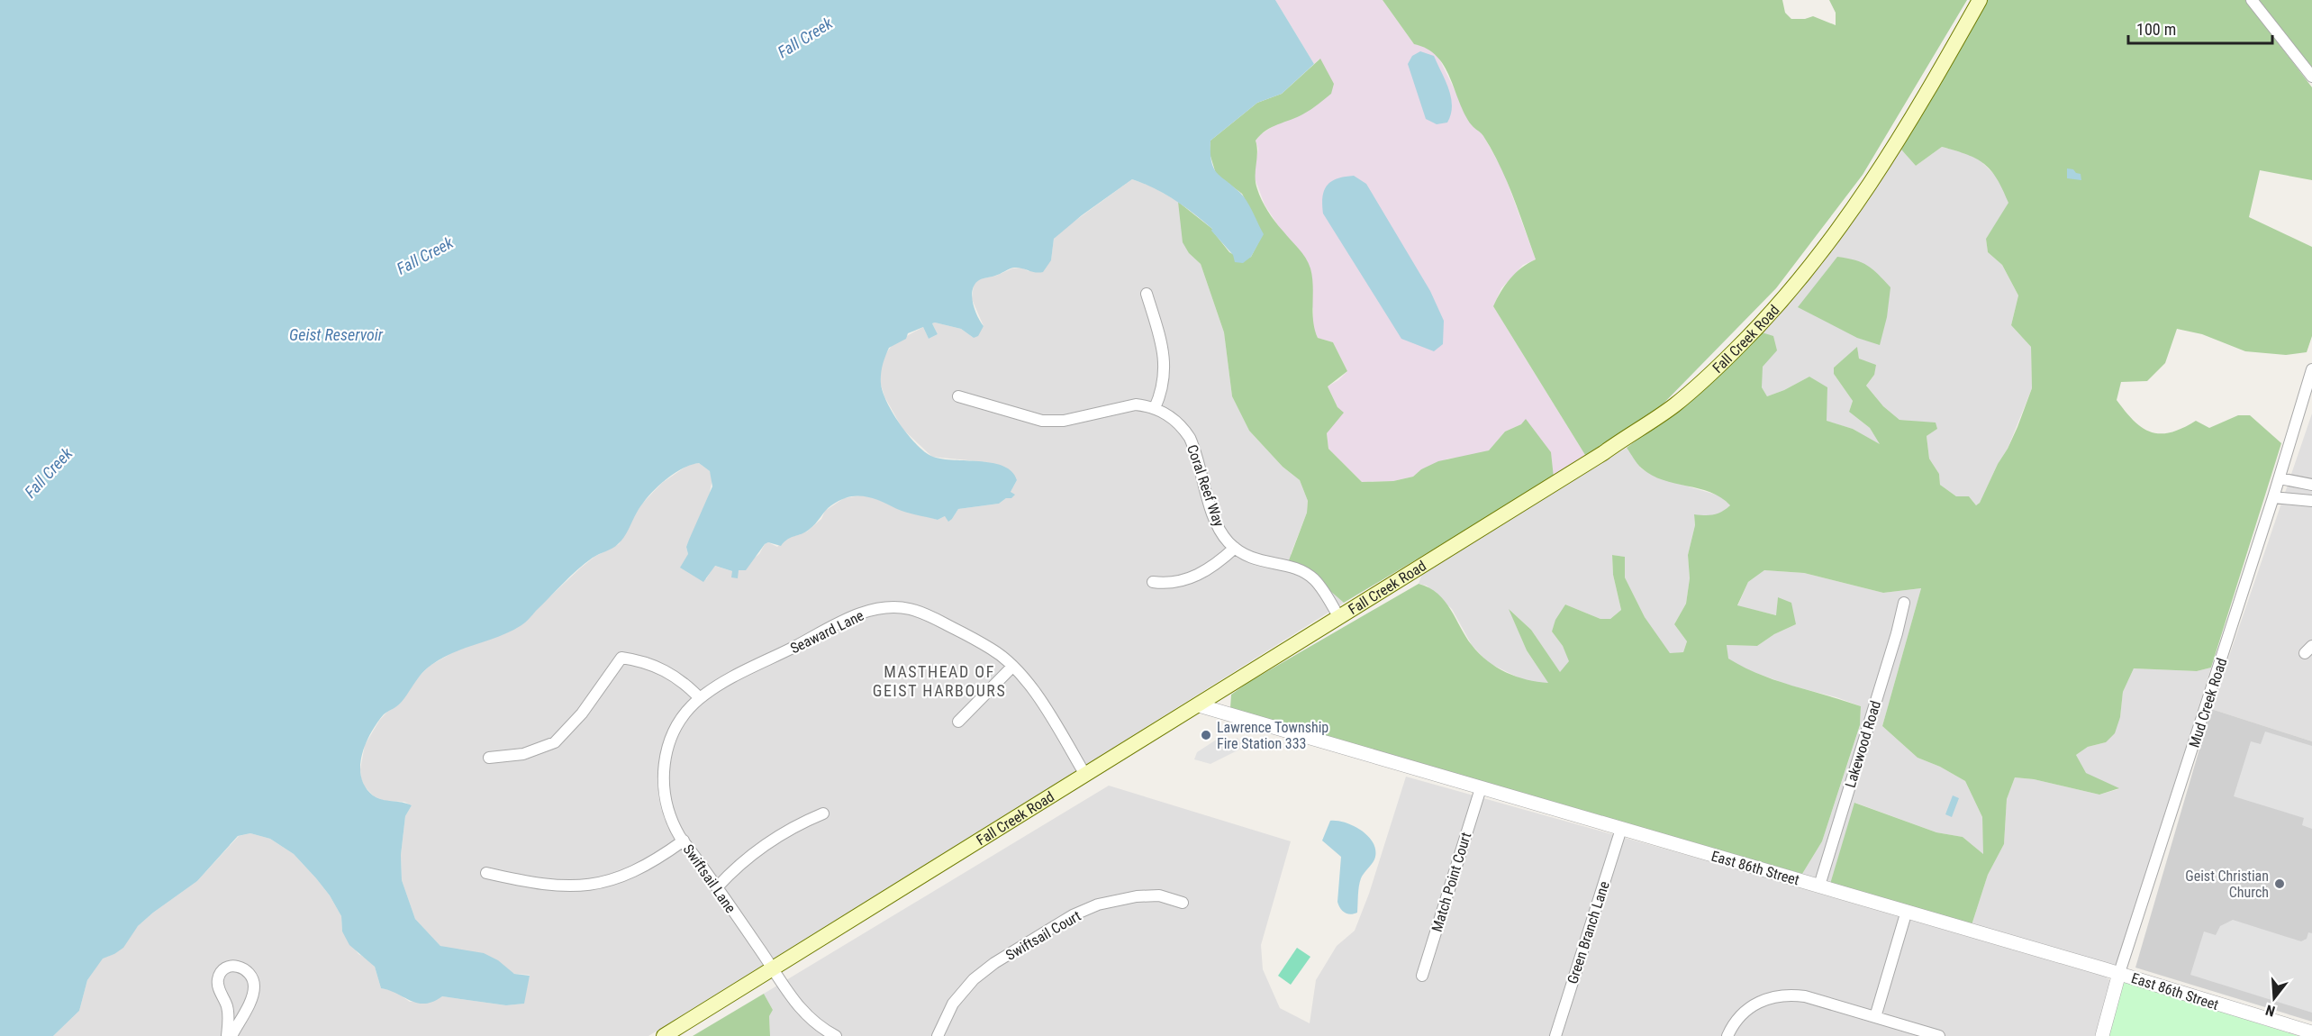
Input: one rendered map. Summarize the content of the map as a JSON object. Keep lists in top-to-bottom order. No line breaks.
{"streets":{"main road":["Fall Creek Road"],"street":["Coral Reef Way","Seaward Lane","Mud Creek Road","Lakewood Road","East 86th Street","Swiftsail Lane","Match Point Court","Green Branch Lane","Swiftsail Court"]},"crossings":[["Fall Creek Road","Coral Reef Way"],["Fall Creek Road","Seaward Lane"],["Fall Creek Road","East 86th Street"],["Fall Creek Road","Swiftsail Lane"],["Seaward Lane","Swiftsail Lane"],["Mud Creek Road","East 86th Street"],["Lakewood Road","East 86th Street"],["East 86th Street","Match Point Court"],["East 86th Street","Green Branch Lane"]],"districts":["MASTHEAD OF GEIST HARBOURS"],"water":["Fall Creek","Geist Reservoir"],"places":["Lawrence Township Fire Station 333","Geist Christian Church"],"scale_bar":"100 m","north":"bottom"}
